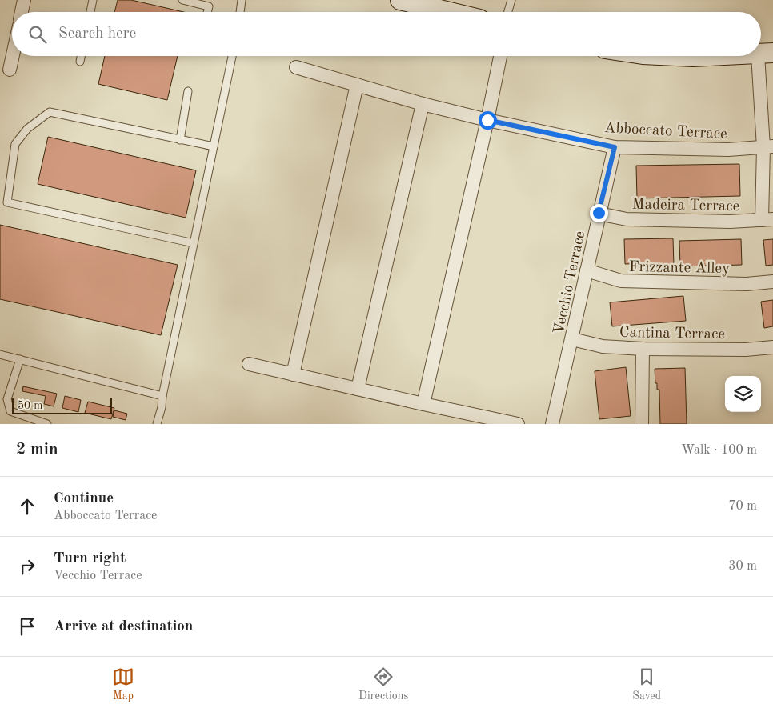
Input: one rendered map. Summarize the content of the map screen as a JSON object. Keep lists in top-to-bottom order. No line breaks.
{"streets":{"street":["Abboccato Terrace","Madeira Terrace","Frizzante Alley","Vecchio Terrace","Cantina Terrace"]},"crossings":[["Abboccato Terrace","Vecchio Terrace"],["Madeira Terrace","Vecchio Terrace"],["Frizzante Alley","Vecchio Terrace"],["Vecchio Terrace","Cantina Terrace"]],"scale_bar":"50 m","page":{"search":"Search here","scale":"50 m","heading":["2 min","Walk · 100 m"],"list":[["Continue","Abboccato Terrace","70 m"],["Turn right","Vecchio Terrace","30 m"],"Arrive at destination"],"nav":["Map","Directions","Saved"]}}
